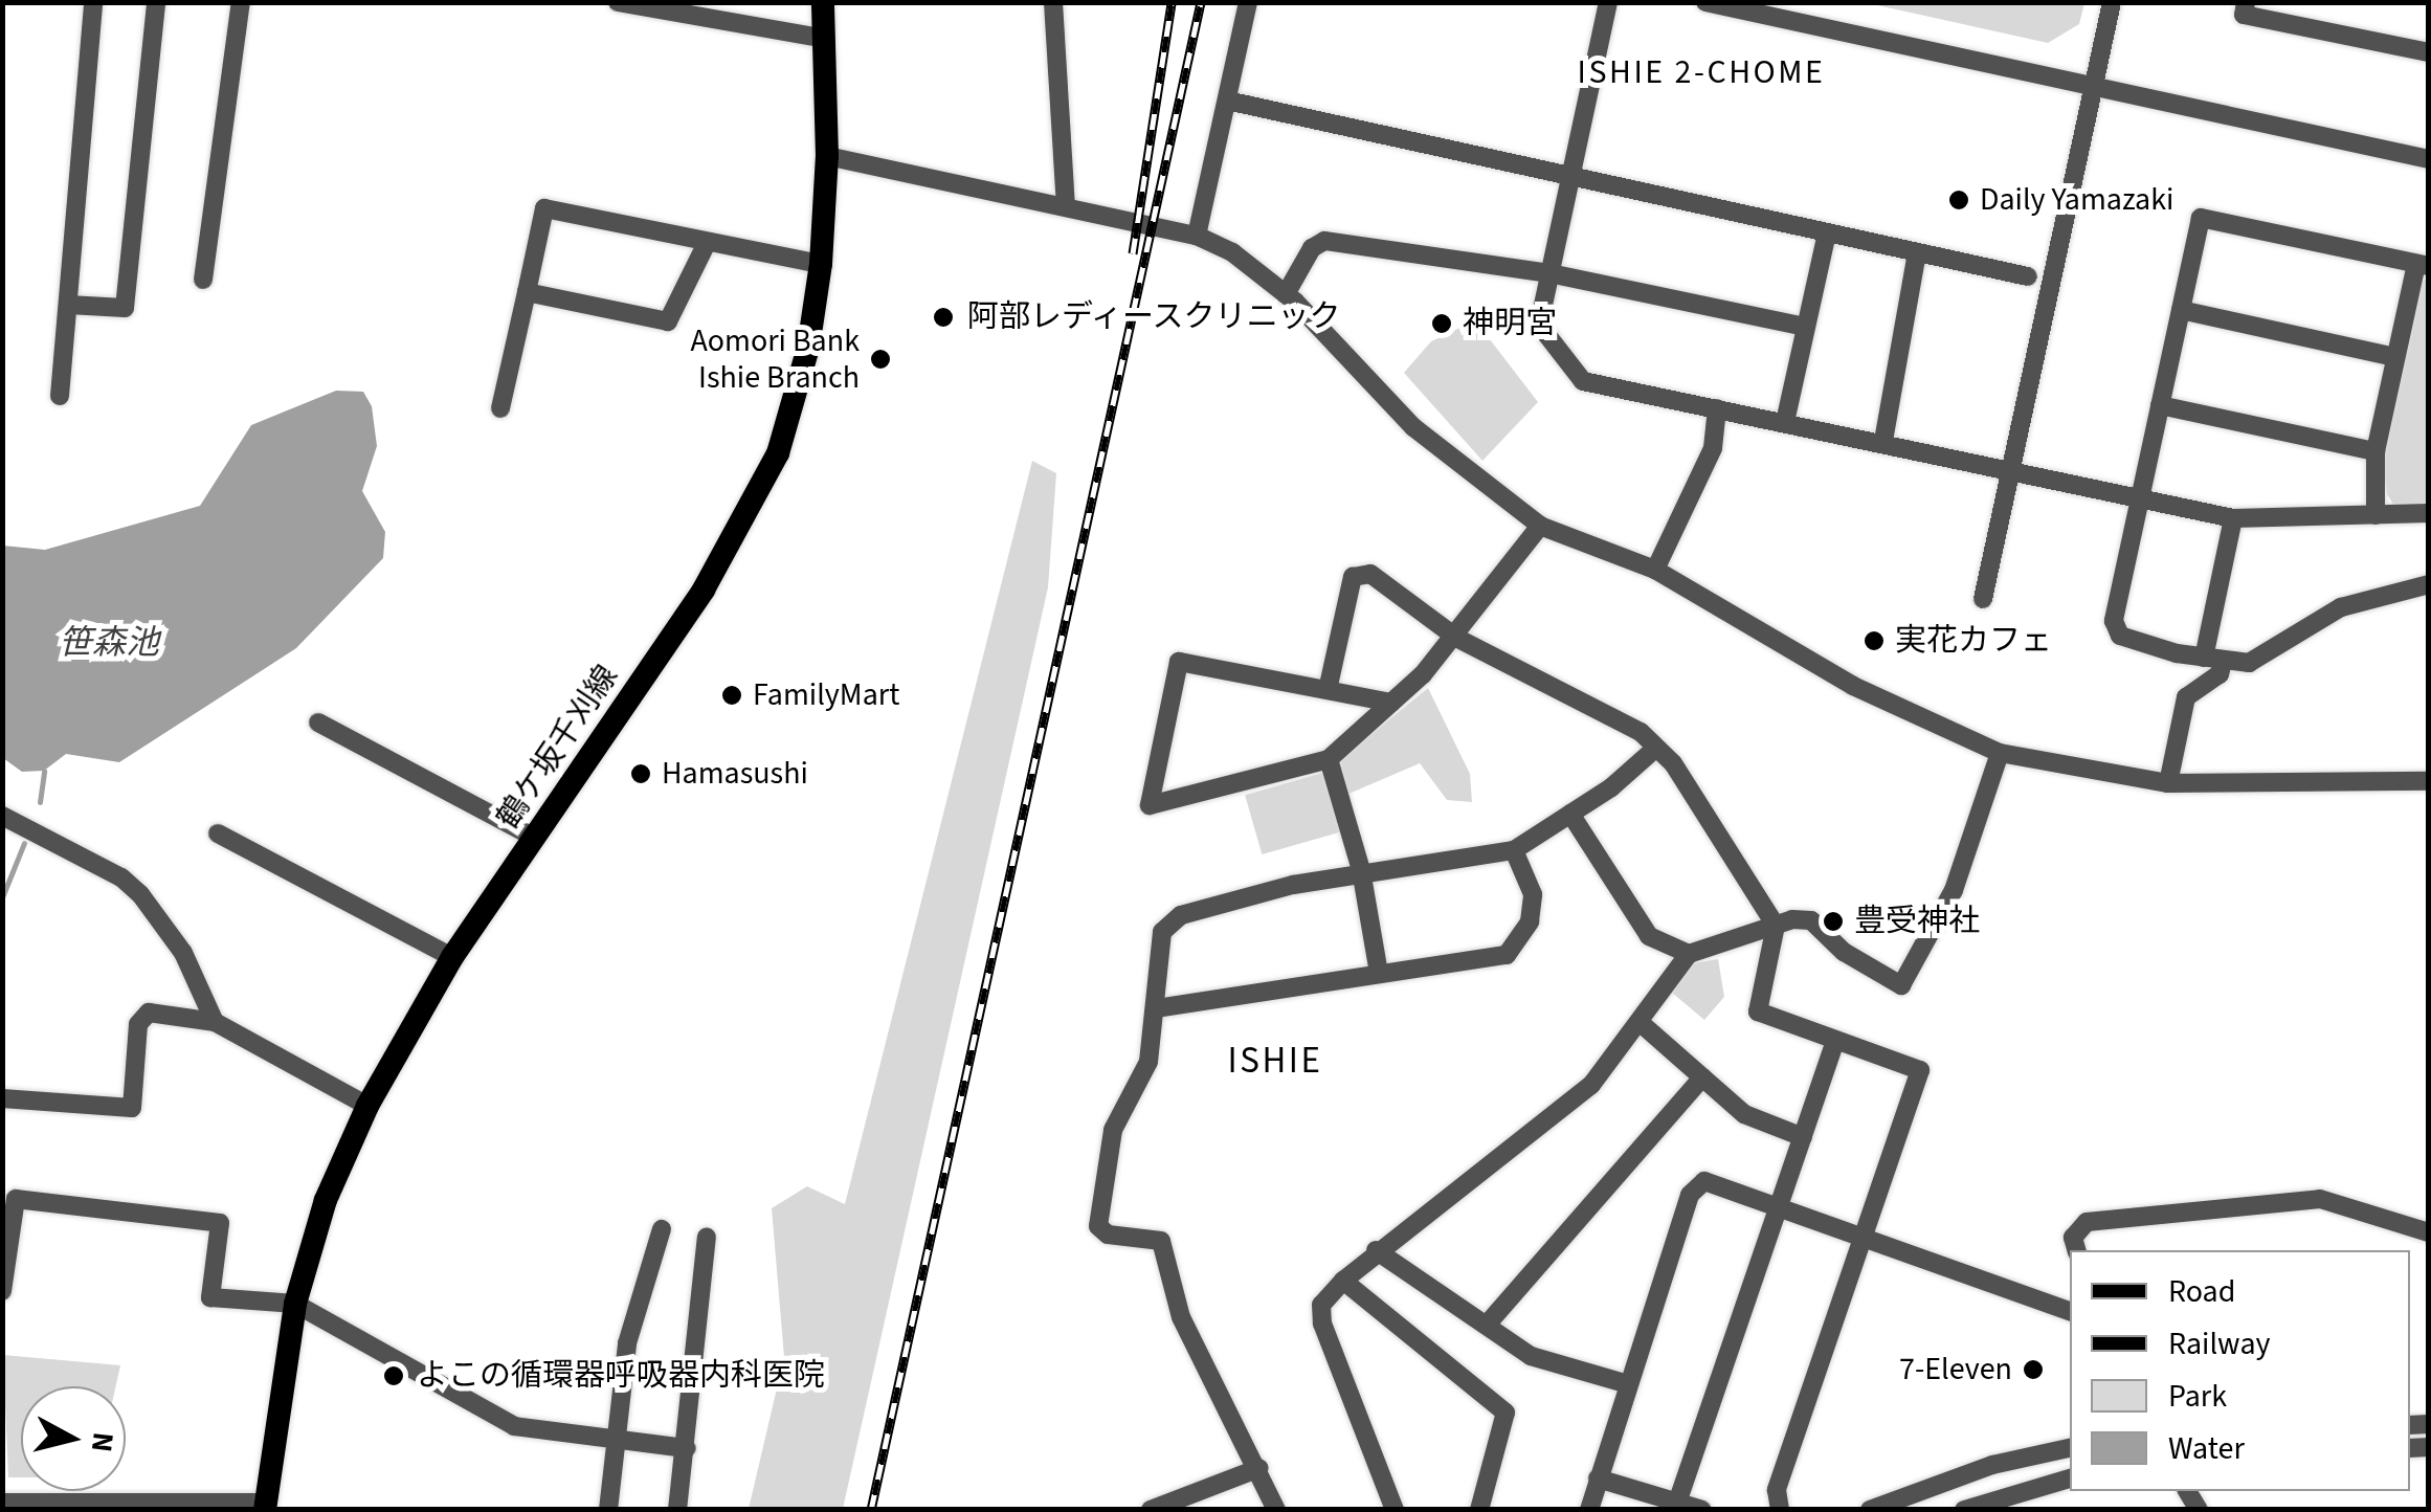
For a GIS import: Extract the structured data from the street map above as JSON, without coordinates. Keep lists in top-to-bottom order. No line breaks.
{"streets":{"main road":["鶴ケ坂千刈線"]},"districts":["ISHIE 2-CHOME","ISHIE"],"water":["笹森池"],"places":["Daily Yamazaki","阿部レディースクリニック","神明宮","Aomori Bank Ishie Branch","実花カフェ","FamilyMart","Hamasushi","豊受神社","7-Eleven","よこの循環器呼吸器内科医院"],"legend":["Road","Railway","Park","Water"],"north":"right"}
